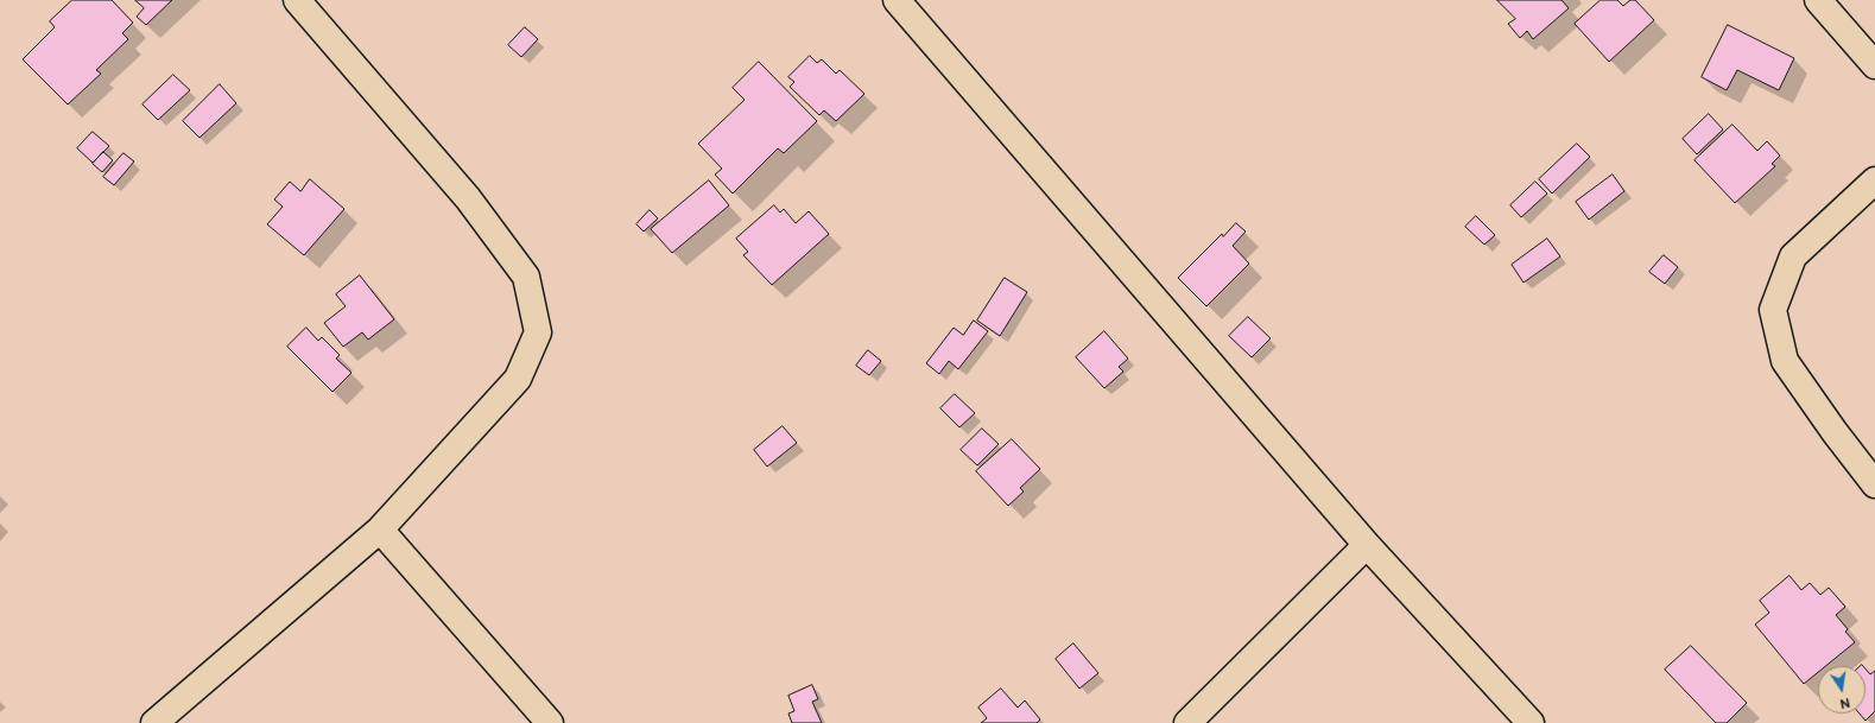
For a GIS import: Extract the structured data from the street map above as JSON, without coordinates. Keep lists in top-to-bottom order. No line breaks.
{"north":"bottom"}
